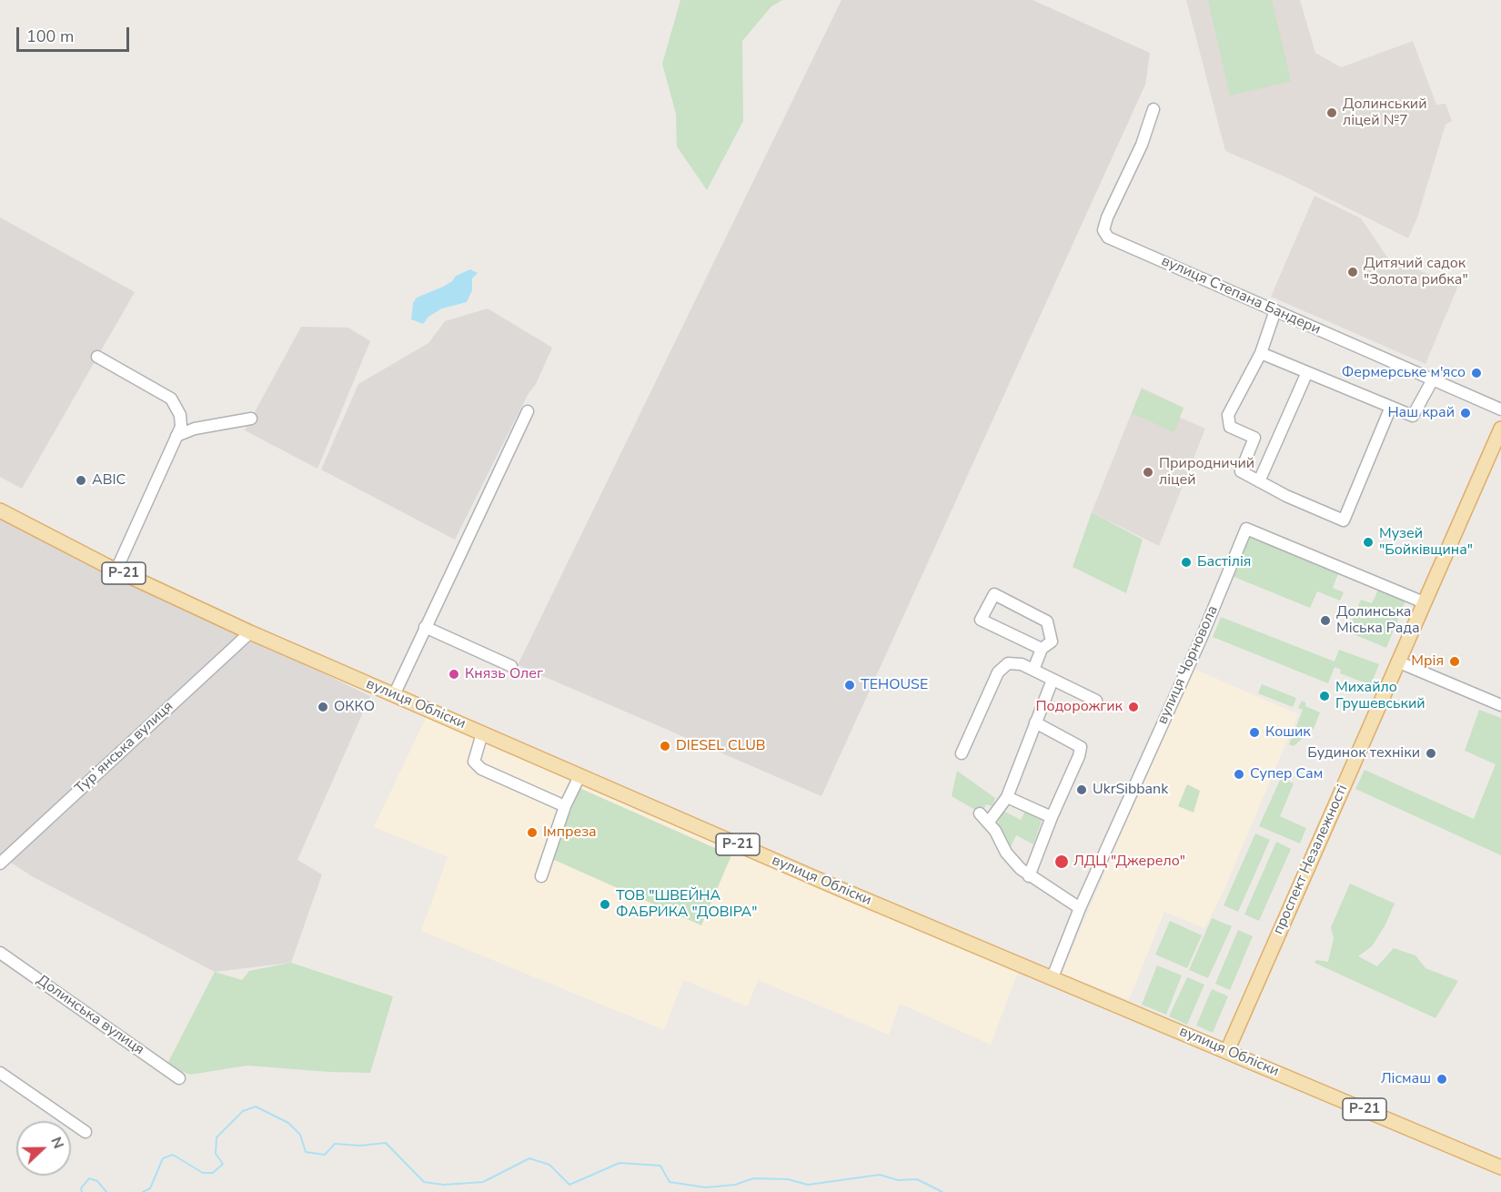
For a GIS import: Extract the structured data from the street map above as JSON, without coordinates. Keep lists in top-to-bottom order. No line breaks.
{"streets":{"main road":["Р-21","вулиця Обліски","проспект Незалежності"],"street":["вулиця Степана Бандери","вулиця Чорновола","Турʼянська вулиця","Долинська вулиця"]},"crossings":[["вулиця Чорновола","вулиця Обліски"],["вулиця Чорновола","проспект Незалежності"],["вулиця Обліски","Турʼянська вулиця"],["вулиця Обліски","проспект Незалежності"]],"places":["Долинський ліцей №7","Дитячий садок \"Золота рибка\"","Фермерське м'ясо","Наш край","Природничий ліцей","АВІС","Музей \"Бойківщина\"","Бастілія","Долинська Міська Рада","Мрія","Князь Олег","TEHOUSE","Михайло Грушевський","ОККО","Подорожгик","Кошик","DIESEL CLUB","Будинок техніки","Супер Сам","UkrSibbank","Імпреза","ЛДЦ \"Джерело\"","ТОВ \"ШВЕЙНА ФАБРИКА \"ДОВІРА\"","Лісмаш"],"scale_bar":"100 m","north":"right"}
